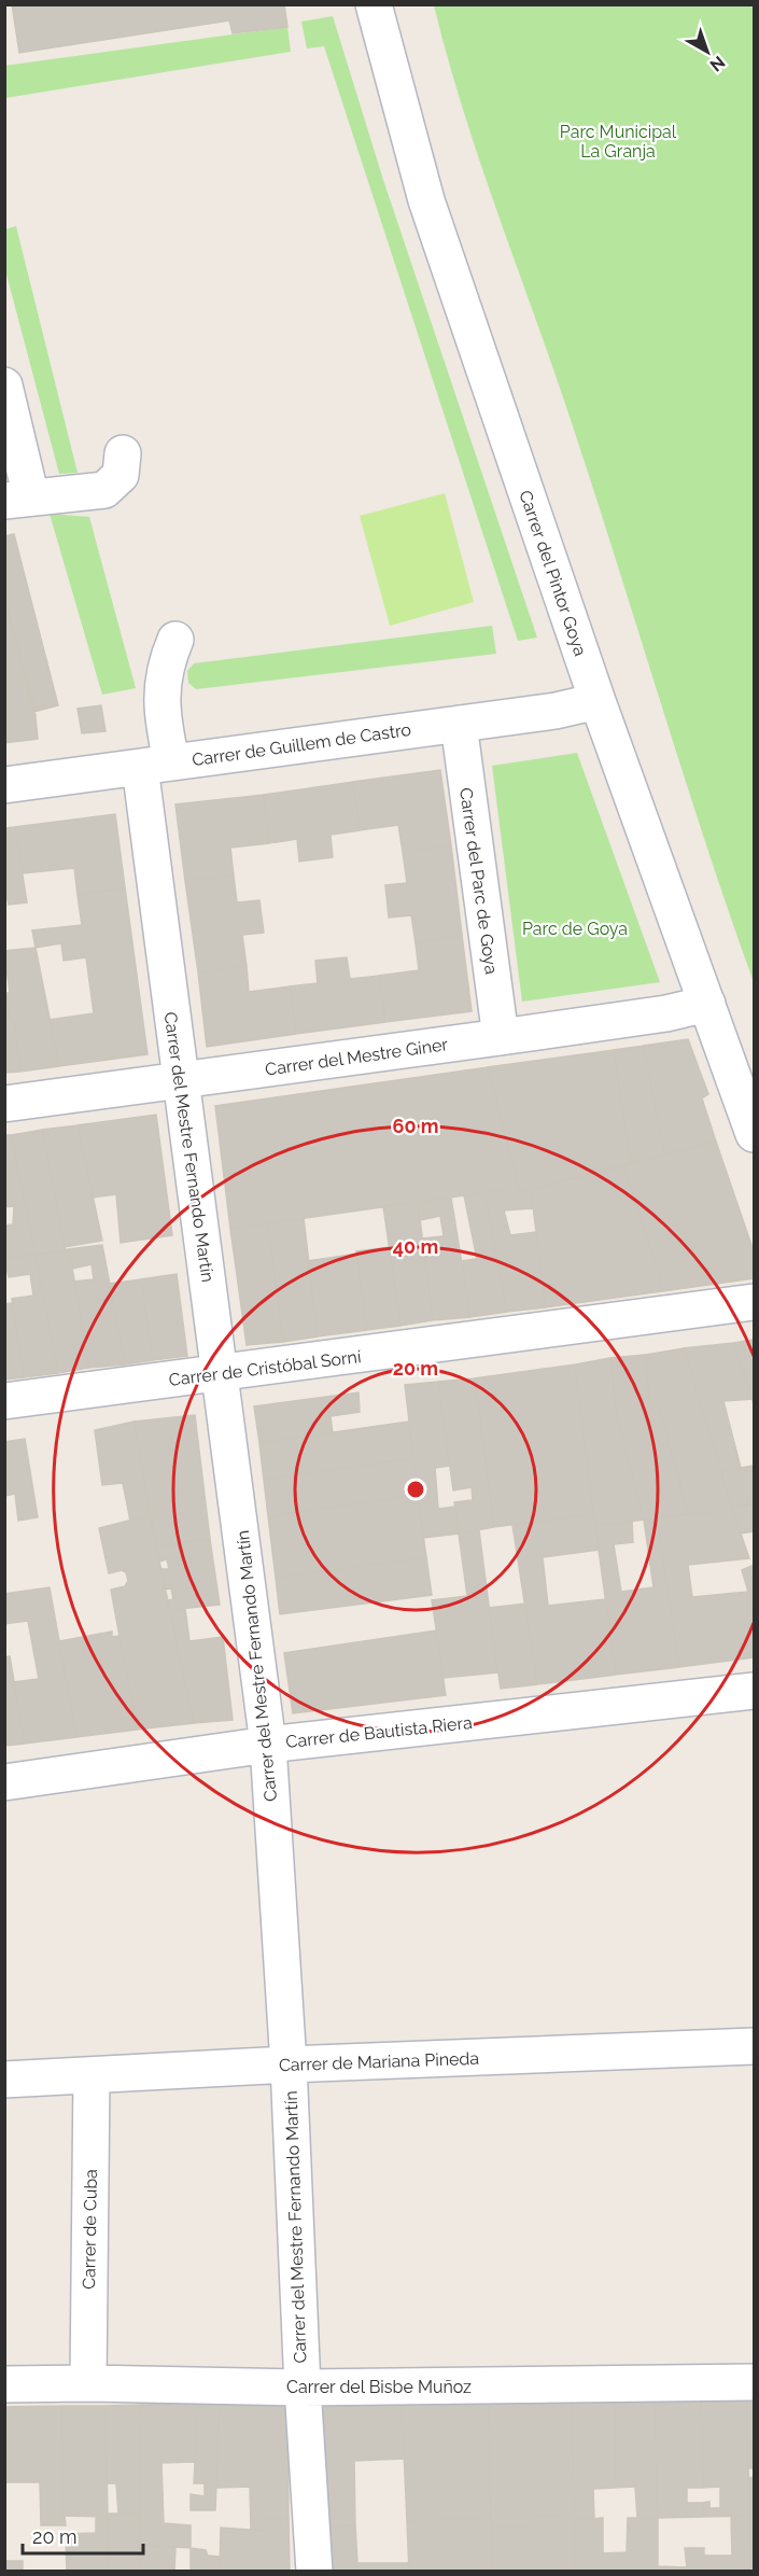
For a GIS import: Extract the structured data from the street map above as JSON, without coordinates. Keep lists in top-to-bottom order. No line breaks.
{"streets":{"street":["Carrer del Pintor Goya","Carrer de Guillem de Castro","Carrer del Parc de Goya","Carrer del Mestre Giner","Carrer del Mestre Fernando Martín","Carrer de Cristóbal Sorní","Carrer de Bautista Riera","Carrer de Mariana Pineda","Carrer de Cuba","Carrer del Bisbe Muñoz"]},"crossings":[["Carrer del Pintor Goya","Carrer de Guillem de Castro"],["Carrer del Pintor Goya","Carrer del Mestre Giner"],["Carrer de Guillem de Castro","Carrer del Parc de Goya"],["Carrer de Guillem de Castro","Carrer del Mestre Fernando Martín"],["Carrer del Parc de Goya","Carrer del Mestre Giner"],["Carrer del Mestre Giner","Carrer del Mestre Fernando Martín"],["Carrer del Mestre Fernando Martín","Carrer de Cristóbal Sorní"],["Carrer del Mestre Fernando Martín","Carrer de Bautista Riera"],["Carrer del Mestre Fernando Martín","Carrer de Mariana Pineda"],["Carrer del Mestre Fernando Martín","Carrer del Bisbe Muñoz"],["Carrer de Mariana Pineda","Carrer de Cuba"],["Carrer de Cuba","Carrer del Bisbe Muñoz"]],"parks":["Parc Municipal La Granja","Parc de Goya"],"scale_bar":"20 m","north":"bottom right","rings":["60 m","40 m","20 m"]}
